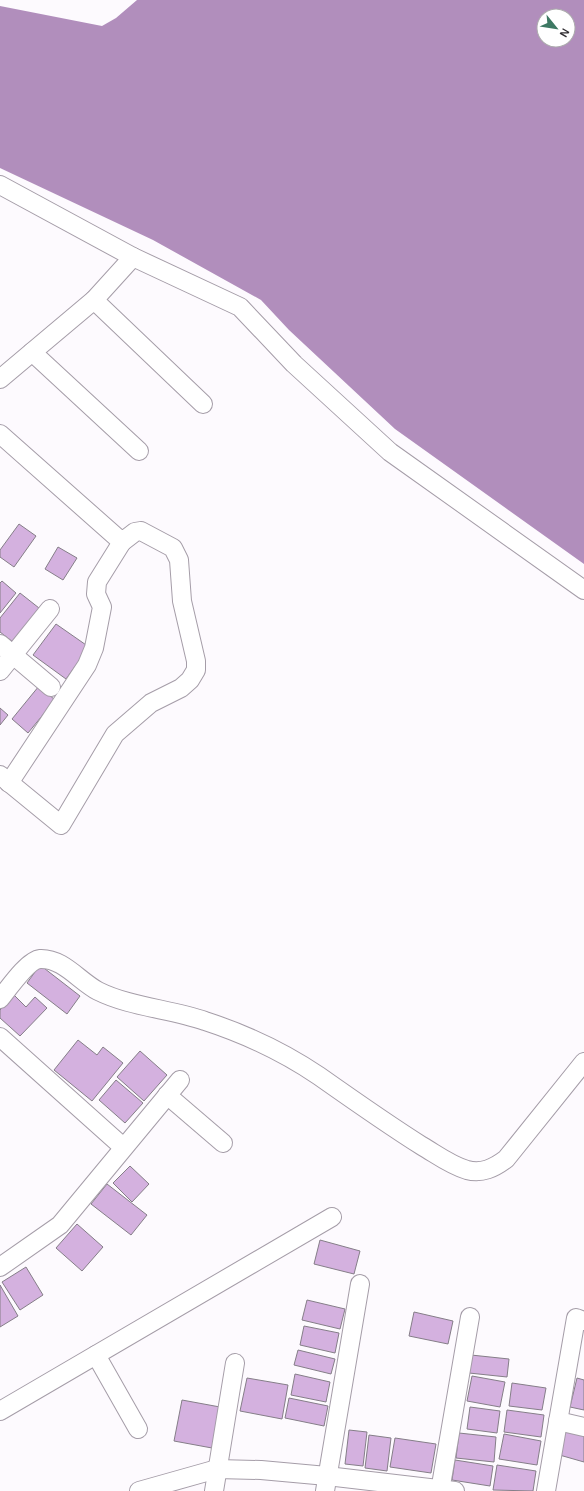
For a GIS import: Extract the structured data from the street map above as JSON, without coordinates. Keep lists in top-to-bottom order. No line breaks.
{"north":"bottom right"}
